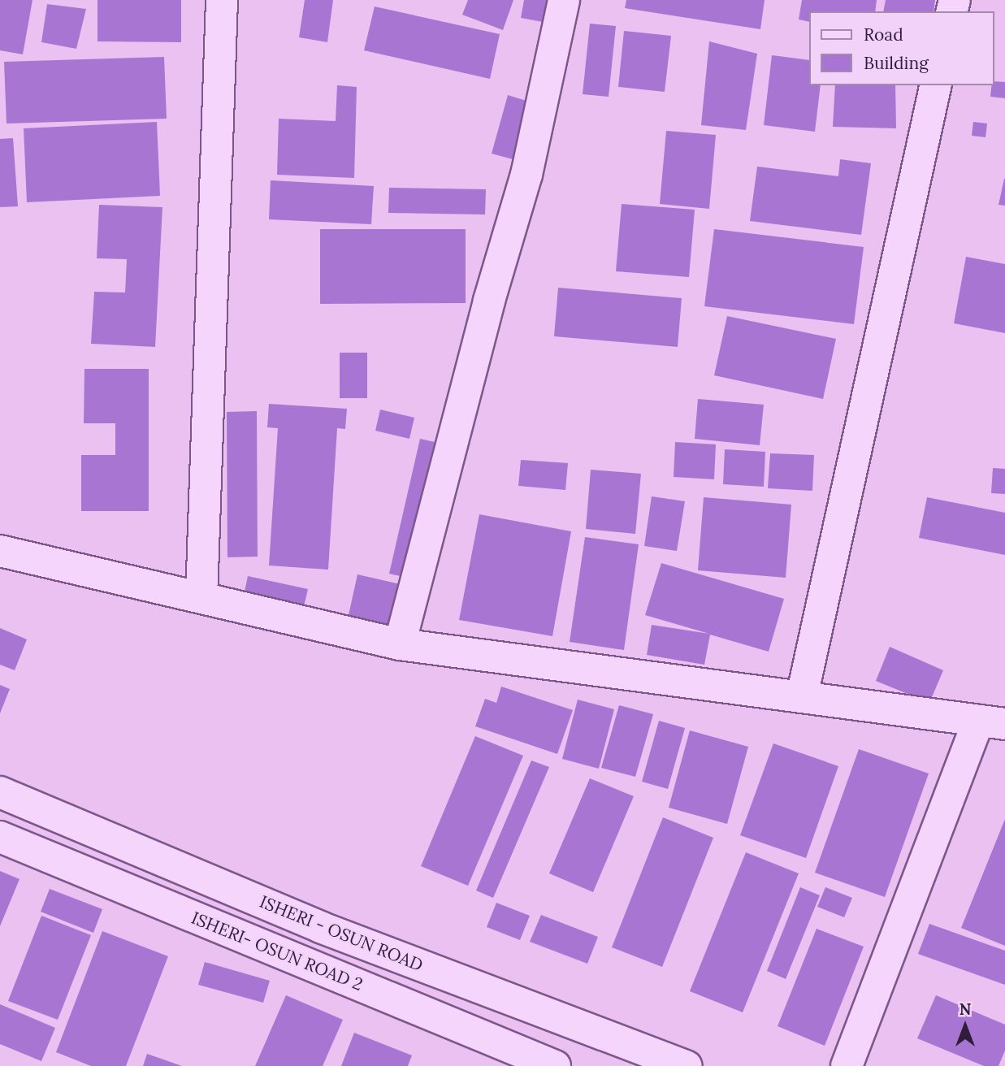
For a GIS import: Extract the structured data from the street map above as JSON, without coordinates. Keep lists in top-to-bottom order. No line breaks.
{"streets":{"street":["ISHERI - OSUN ROAD","ISHERI- OSUN ROAD 2"]},"legend":["Road","Building"],"north":"top"}
